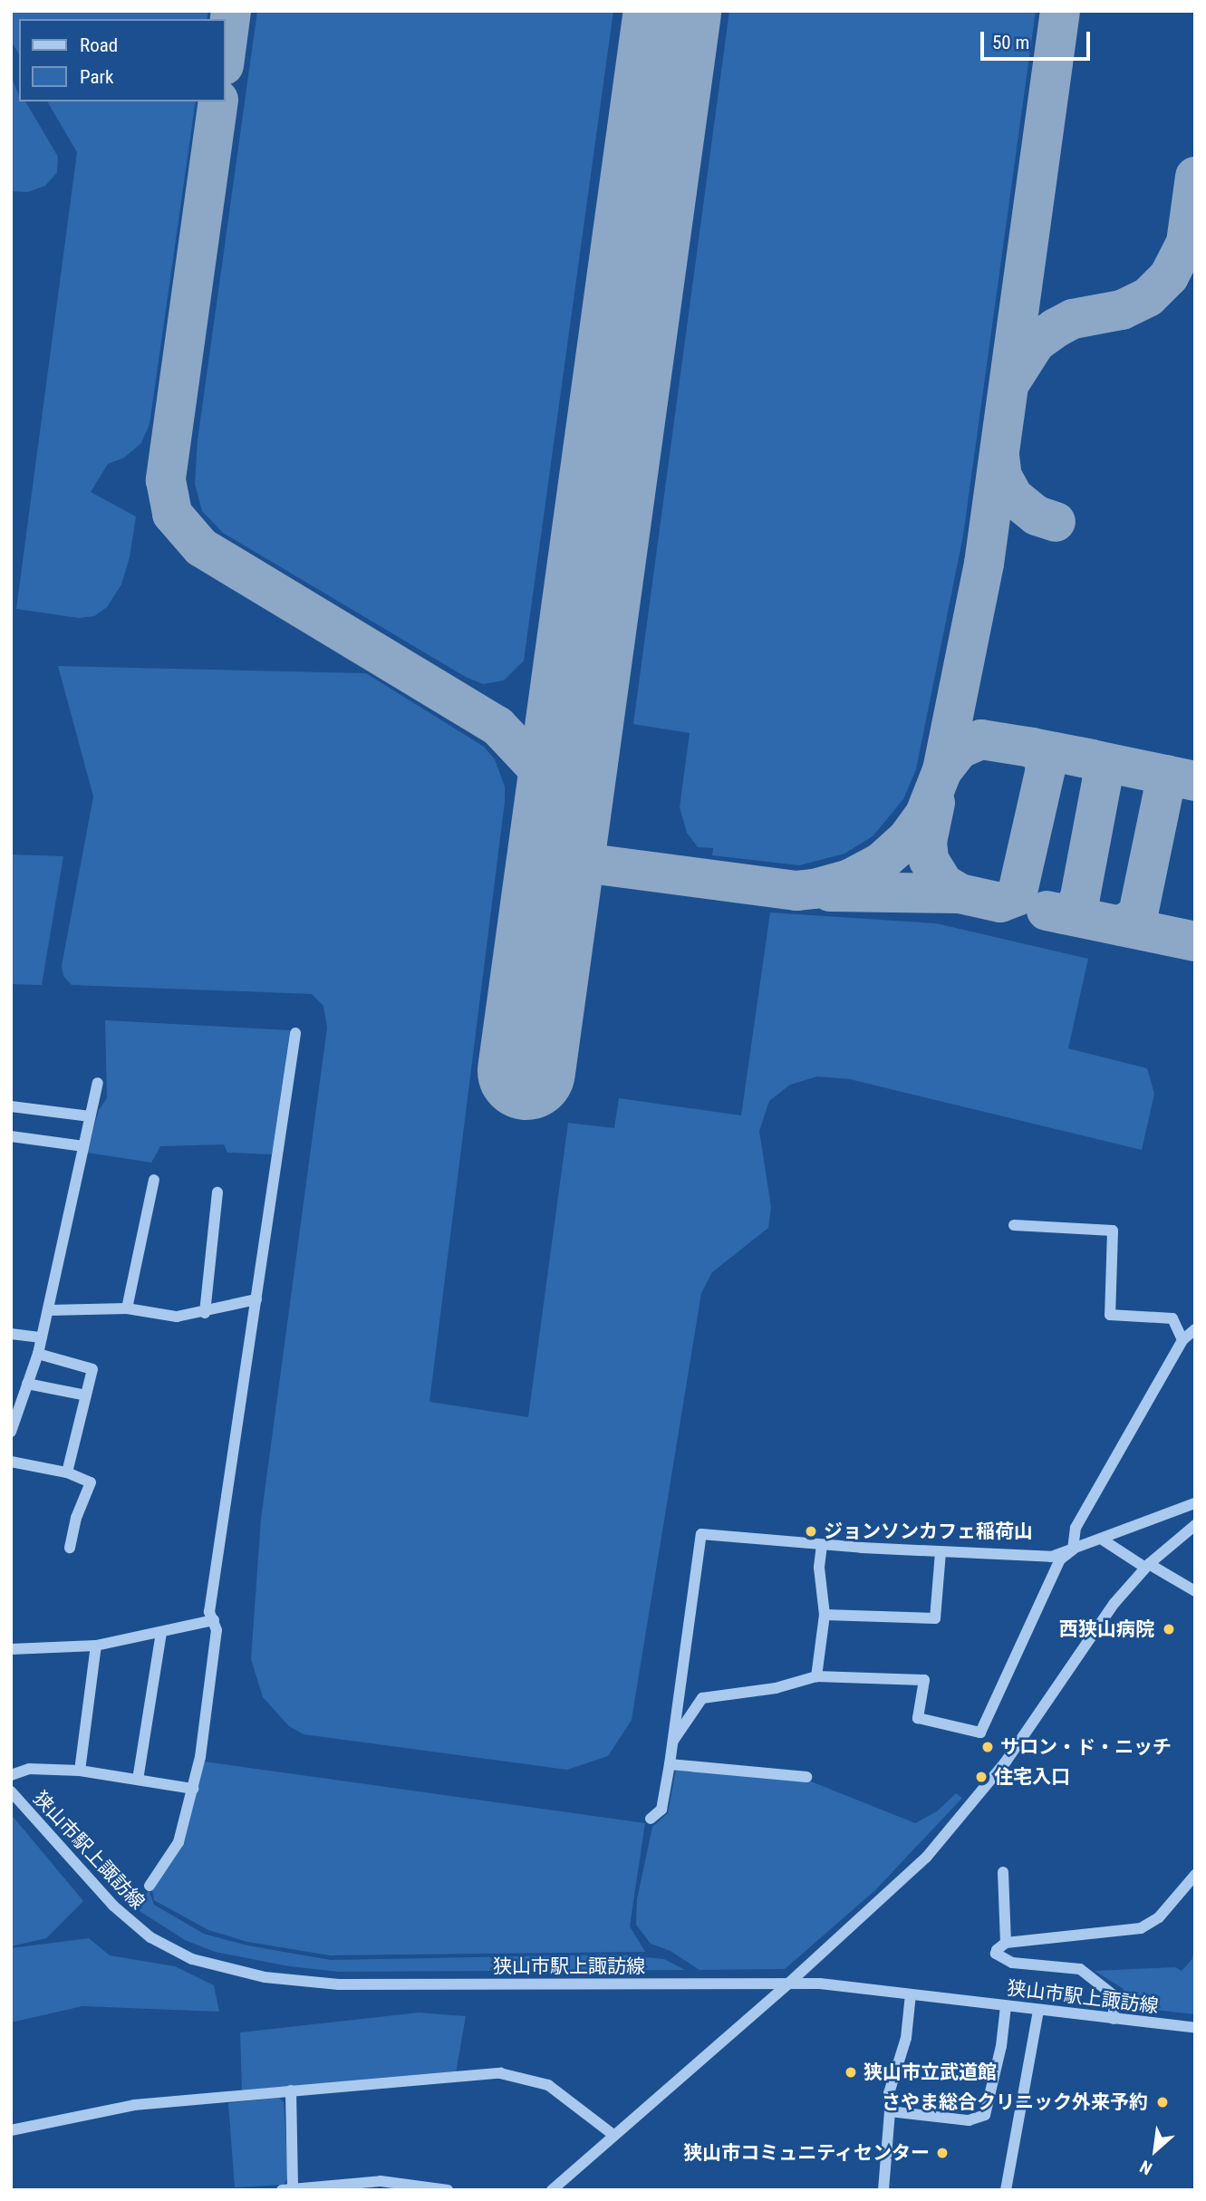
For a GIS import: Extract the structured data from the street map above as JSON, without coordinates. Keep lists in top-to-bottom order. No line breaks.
{"streets":{"street":["狭山市駅上諏訪線"]},"places":["ジョンソンカフェ稲荷山","西狭山病院","サロン・ド・ニッチ","住宅入口","狭山市立武道館","さやま総合クリニック外来予約","狭山市コミュニティセンター"],"legend":["Road","Park"],"scale_bar":"50 m","north":"bottom left"}
